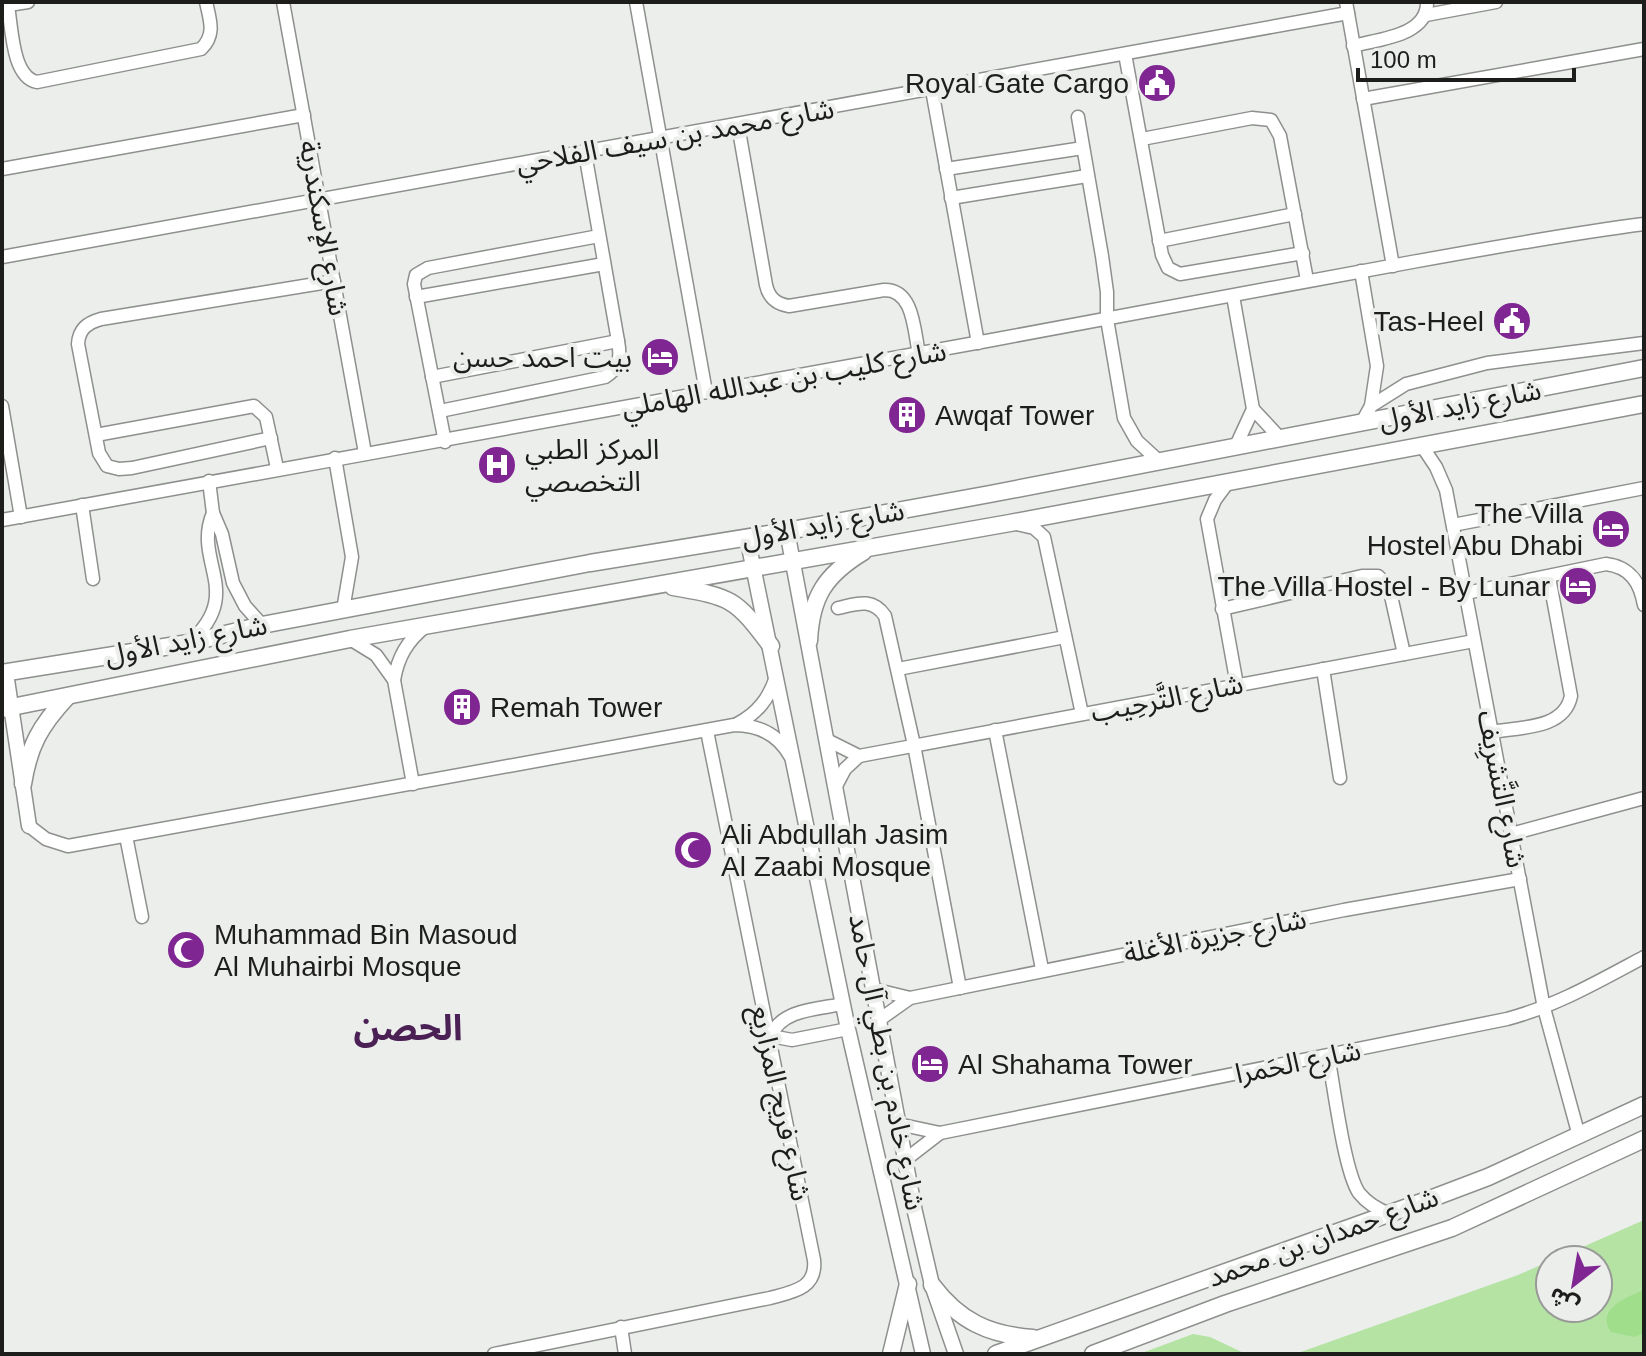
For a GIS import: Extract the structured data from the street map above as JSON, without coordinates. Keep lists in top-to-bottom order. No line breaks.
{"streets":{"main road":["شارع زايد الأول","شارع حمدان بن محمد"],"street":["شارع محمد بن سيف الفلاحي","شارع الإسكندرية","شارع كليب بن عبدالله الهاملي","شارع التَّرحِيب","شارع التَّشرِيف","شارع جزيرة الأغلة","شارع خادم بن بطي آل حامد","شارع الحَمرا","شارع فريج المزاريع"]},"crossings":[["شارع محمد بن سيف الفلاحي","شارع الإسكندرية"],["شارع الإسكندرية","شارع كليب بن عبدالله الهاملي"],["شارع زايد الأول","شارع التَّشرِيف"],["شارع زايد الأول","شارع خادم بن بطي آل حامد"],["شارع التَّرحِيب","شارع التَّشرِيف"],["شارع التَّشرِيف","شارع جزيرة الأغلة"],["شارع التَّشرِيف","شارع الحَمرا"],["شارع التَّشرِيف","شارع حمدان بن محمد"],["شارع جزيرة الأغلة","شارع خادم بن بطي آل حامد"],["شارع خادم بن بطي آل حامد","شارع الحَمرا"]],"districts":["الحصن"],"places":{"public building":["Royal Gate Cargo","Tas-Heel"],"hotel":["بيت احمد حسن","The Villa Hostel Abu Dhabi","The Villa Hostel - By Lunar","Al Shahama Tower"],"building":["Awqaf Tower","Remah Tower"],"hospital":["المركز الطبي التخصصي"],"mosque":["Ali Abdullah Jasim Al Zaabi Mosque","Muhammad Bin Masoud Al Muhairbi Mosque"]},"scale_bar":"100 m","north":"bottom left"}
